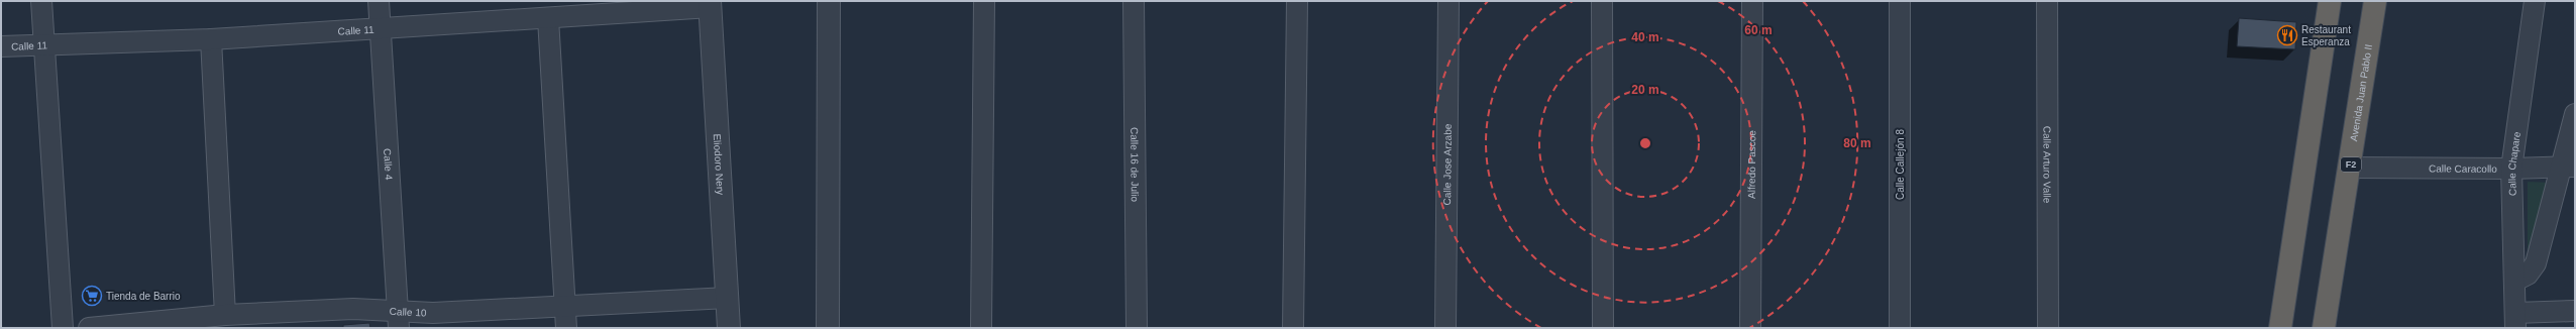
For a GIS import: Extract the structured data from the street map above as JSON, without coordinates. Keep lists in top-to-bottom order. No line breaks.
{"streets":{"highway":["Avenida Juan Pablo II","F2"],"street":["Calle 11","Calle Chapare","Calle 4","Eliodoro Nery","Calle 16 de Julio","Calle Jose Arzabe","Alfredo Pascoe","Calle Callejón 8","Calle Arturo Valle","Calle Caracollo","Calle 10"]},"crossings":[["Calle 11","Calle 4"],["Calle 11","Eliodoro Nery"],["Avenida Juan Pablo II","Calle Caracollo"],["Calle Chapare","Calle Caracollo"],["Calle 4","Calle 10"],["Eliodoro Nery","Calle 10"]],"places":{"restaurant":["Restaurant Esperanza"],"supermarket":["Tienda de Barrio"]},"rings":["60 m","40 m","20 m","80 m"]}
